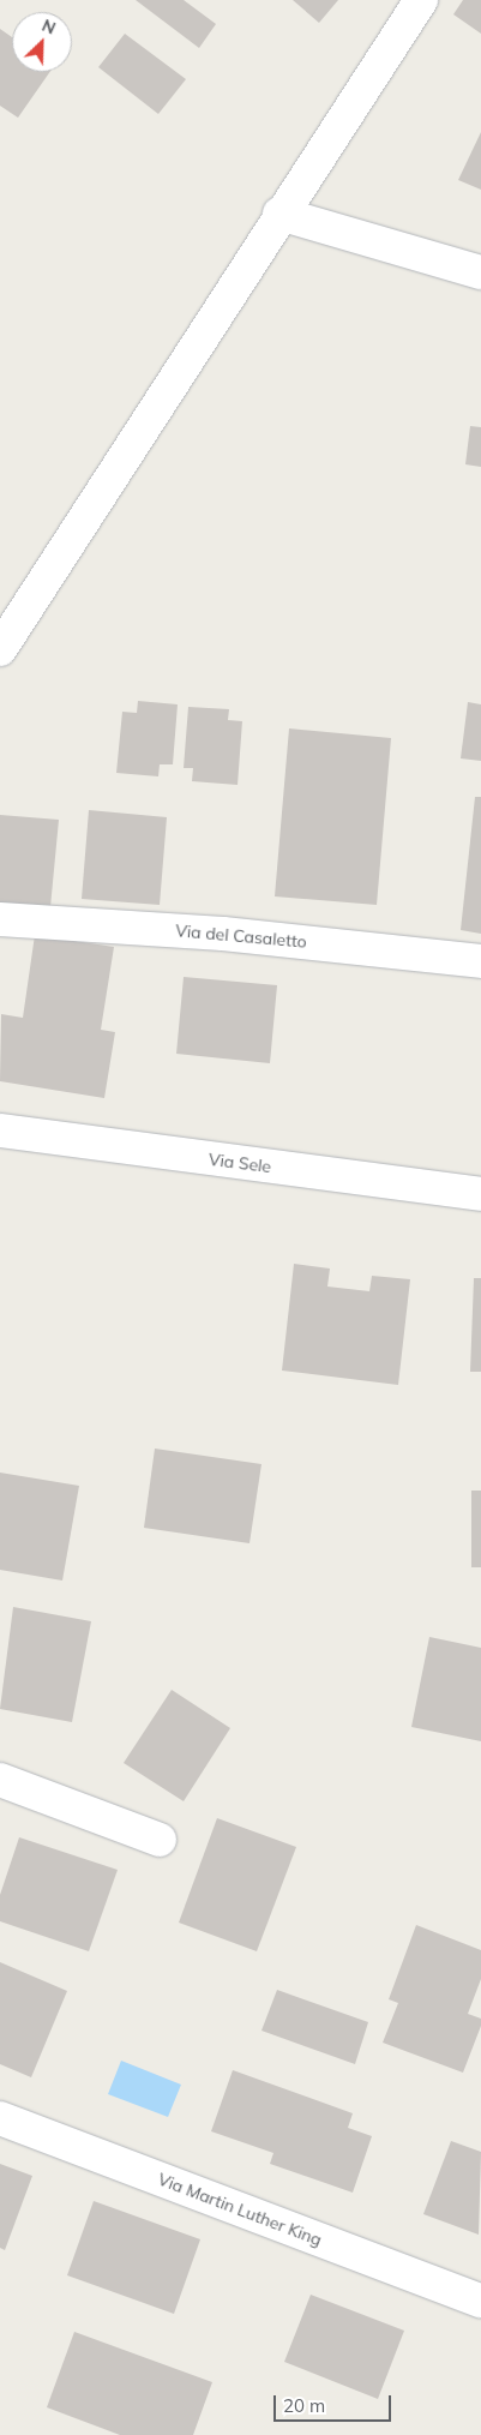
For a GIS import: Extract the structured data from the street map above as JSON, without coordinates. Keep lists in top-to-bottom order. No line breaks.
{"streets":{"street":["Via del Casaletto","Via Sele","Via Martin Luther King"]},"scale_bar":"20 m","north":"top right"}
